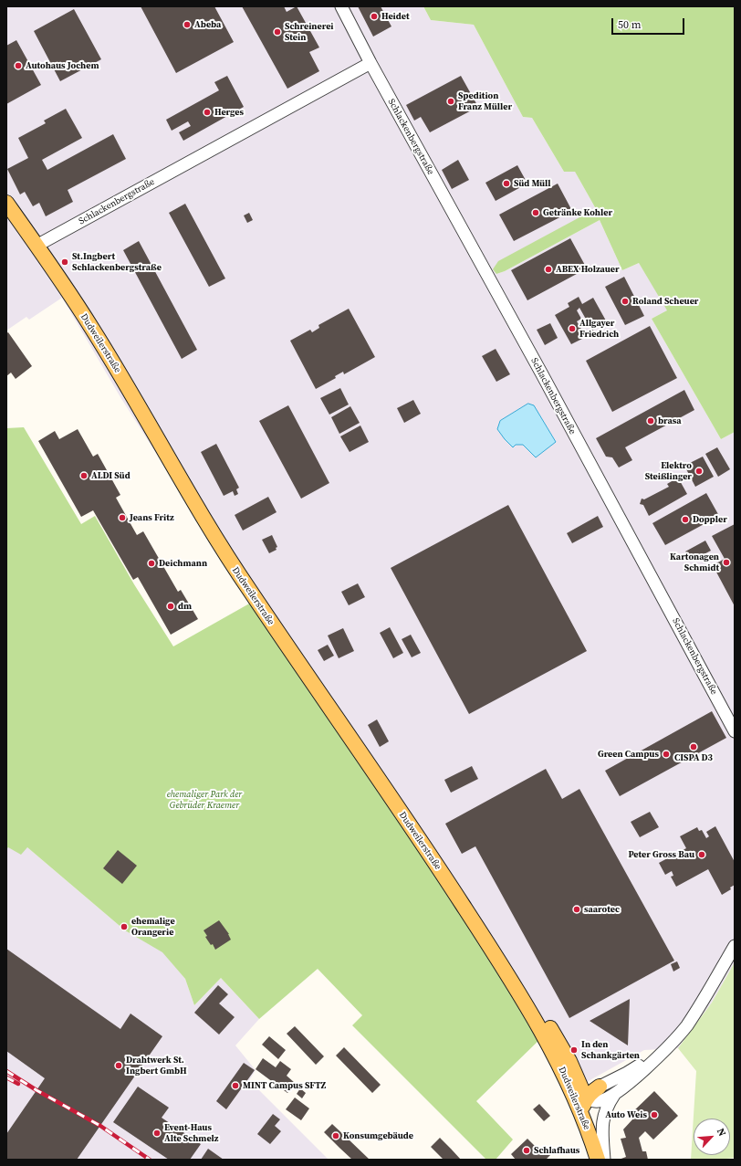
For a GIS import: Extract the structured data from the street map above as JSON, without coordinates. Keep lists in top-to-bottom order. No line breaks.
{"streets":{"main road":["Dudweilerstraße"],"street":["Schlackenbergstraße"]},"crossings":[["Schlackenbergstraße","Dudweilerstraße"]],"parks":["ehemaliger Park der Gebrüder Kraemer"],"places":["Heidet","Abeba","Schreinerei Stein","Autohaus Jochem","Spedition Franz Müller","Herges","Süd Müll","Getränke Kohler","St.Ingbert Schlackenbergstraße","ABEX Holzauer","Roland Scheuer","Allgayer Friedrich","brasa","Elektro Steißlinger","ALDI Süd","Jeans Fritz","Doppler","Kartonagen Schmidt","Deichmann","dm","CISPA D3","Green Campus","Peter Gross Bau","saarotec","ehemalige Orangerie","In den Schankgärten","Drahtwerk St. Ingbert GmbH","MINT Campus SFTZ","Auto Weis","Event-Haus Alte Schmelz","Konsumgebäude","Schlafhaus"],"scale_bar":"50 m","north":"top right"}
